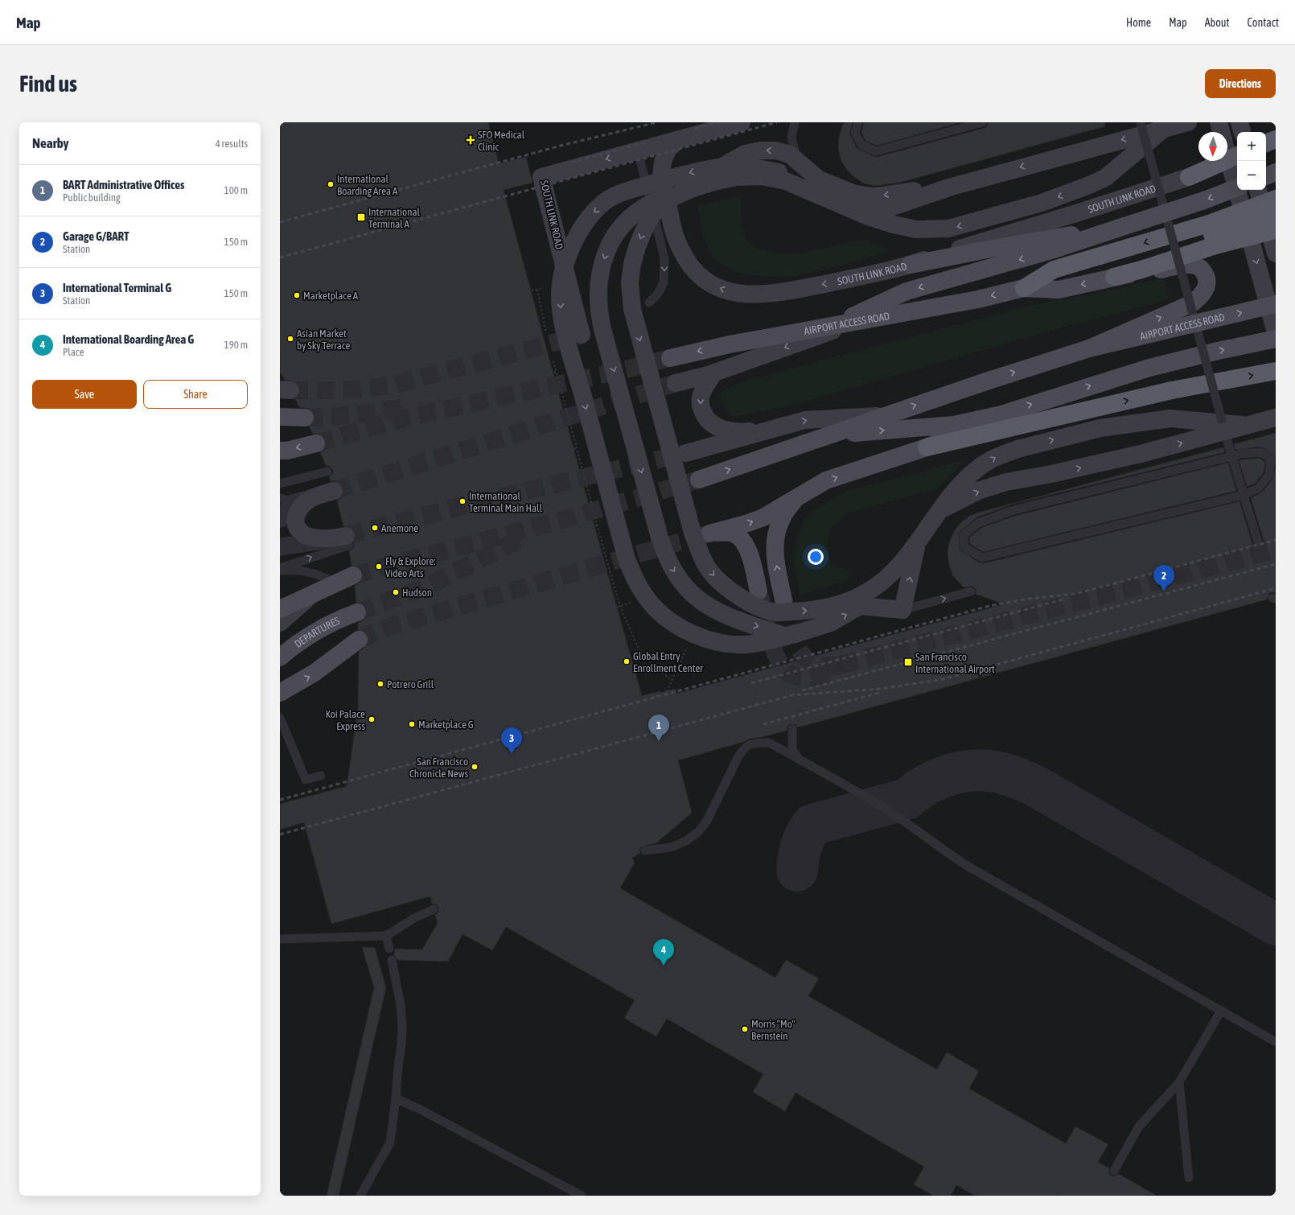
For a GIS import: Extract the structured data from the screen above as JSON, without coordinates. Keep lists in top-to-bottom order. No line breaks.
{"streets":{"main road":["AIRPORT ACCESS ROAD","DEPARTURES"],"street":["SOUTH LINK ROAD"]},"places":{"health":["SFO Medical Clinic"],"other":["International Boarding Area A","Marketplace A","Asian Market by Sky Terrace","International Terminal Main Hall","Anemone","Fly & Explore: Video Arts","Hudson","Global Entry Enrollment Center","Potrero Grill","Koi Palace Express","Marketplace G","San Francisco Chronicle News","Morris \"Mo\" Bernstein"],"transit":["International Terminal A","San Francisco International Airport"]},"north":"bottom","page":{"header":"Map","nav":["Home","Map","About","Contact"],"buttons":["Directions",["Save","Share"]],"title":"Find us","heading":["Nearby","4 results"],"map_buttons":["+","−"],"list":[{"mark":"1","name":"BART Administrative Offices","note":"Public building","value":"100 m"},{"mark":"2","name":"Garage G/BART","note":"Station","value":"150 m"},{"mark":"3","name":"International Terminal G","note":"Station","value":"150 m"},{"mark":"4","name":"International Boarding Area G","note":"Place","value":"190 m"}],"pins":["2","1","3","4"]}}
